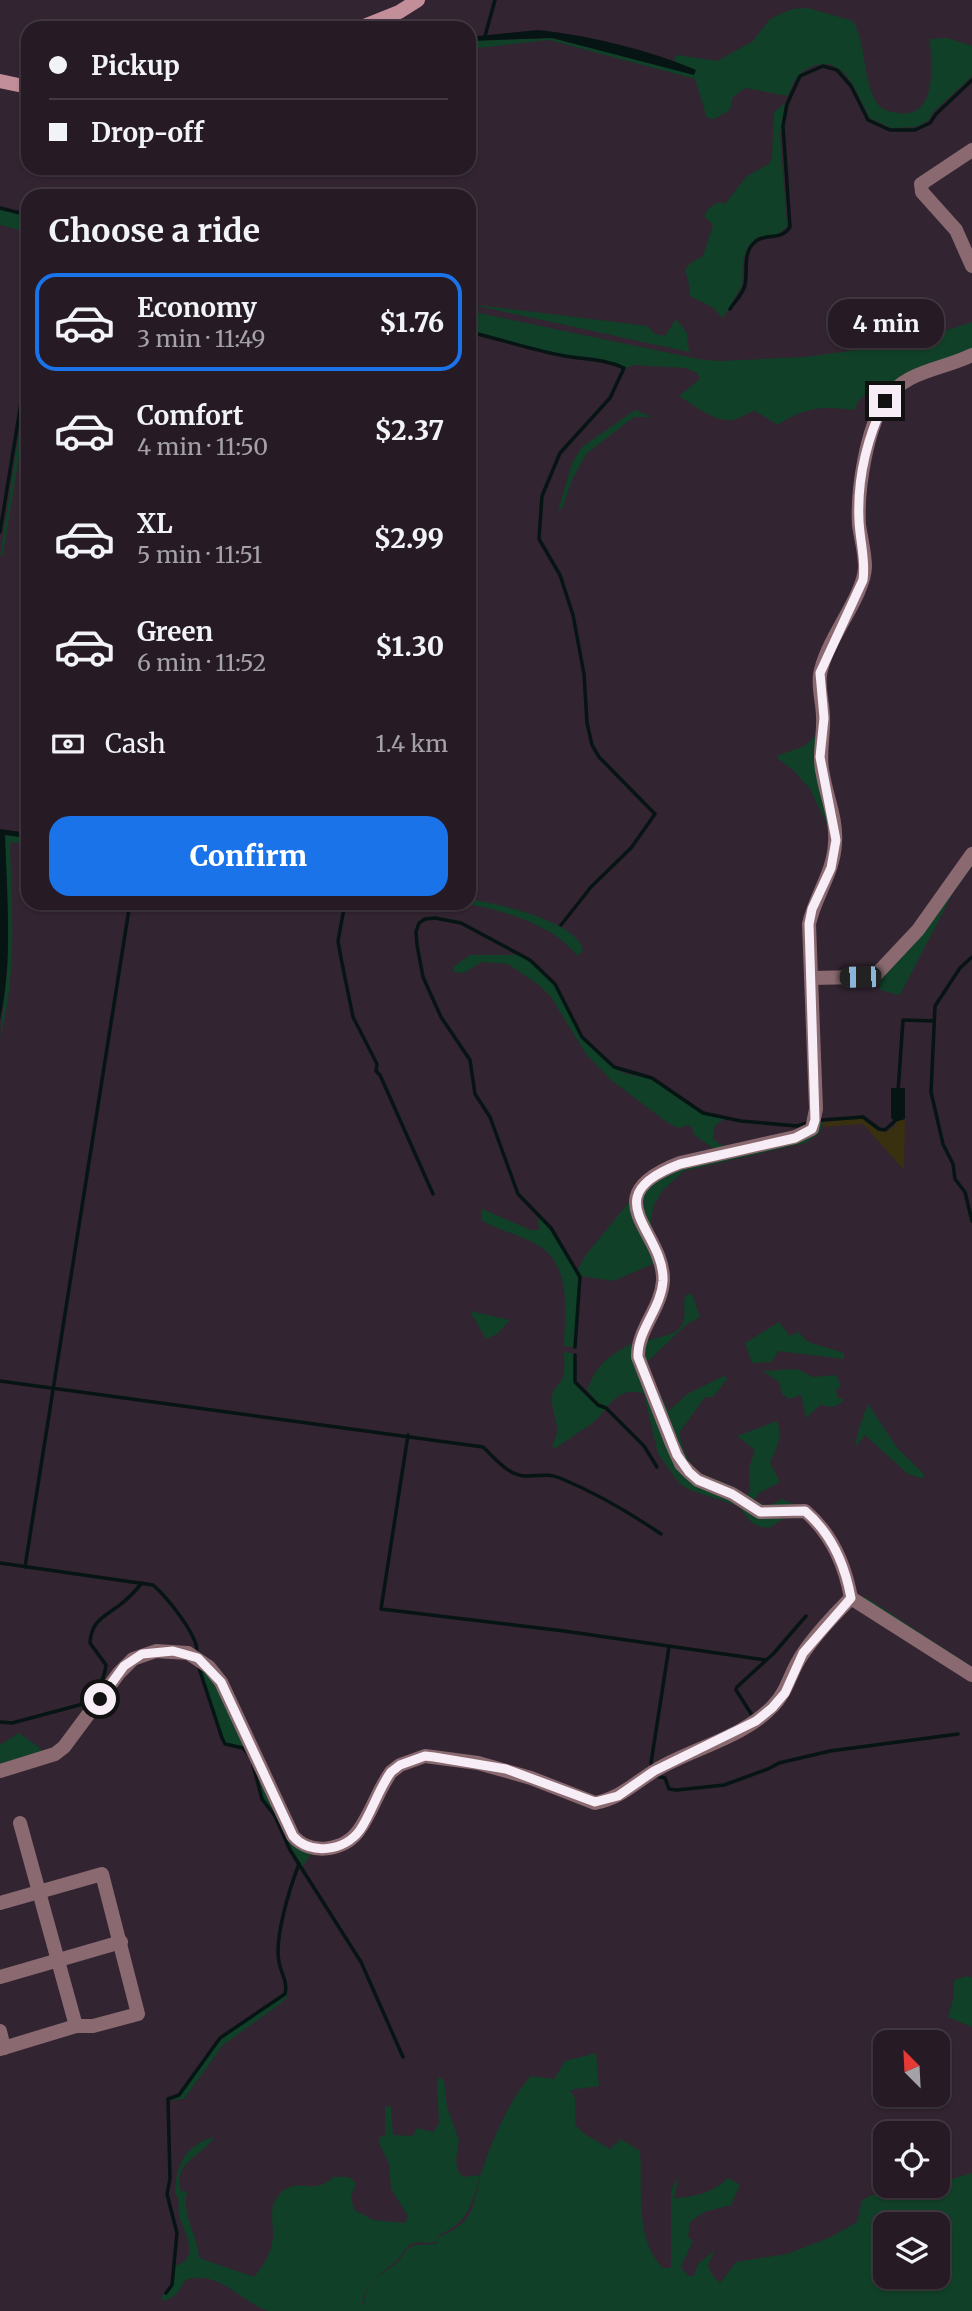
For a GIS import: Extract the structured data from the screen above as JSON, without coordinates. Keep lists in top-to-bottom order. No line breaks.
{"north":"top left","page":{"banner":["Pickup","Drop-off"],"heading":"Choose a ride","list":[{"name":"Economy","note":"3 min · 11:49","value":"$1.76"},{"name":"Comfort","note":"4 min · 11:50","value":"$2.37"},{"name":"XL","note":"5 min · 11:51","value":"$2.99"},{"name":"Green","note":"6 min · 11:52","value":"$1.30"}],"bubble":"4 min","pay":["Cash","1.4 km"],"buttons":"Confirm"}}
